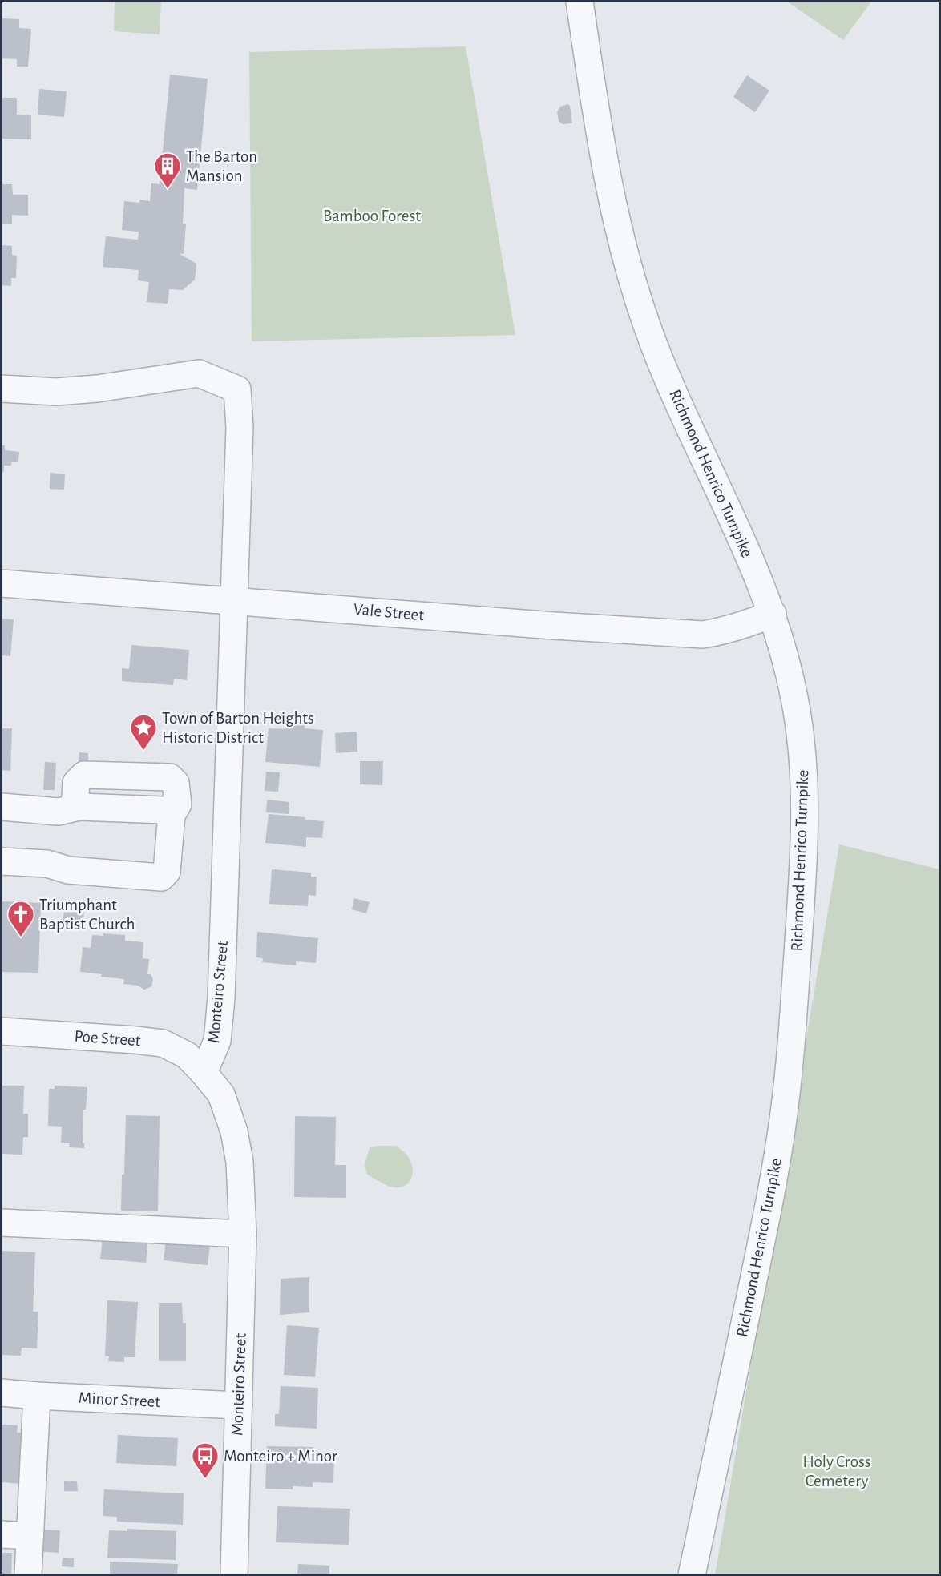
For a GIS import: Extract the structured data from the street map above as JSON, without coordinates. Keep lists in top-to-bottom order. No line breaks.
{"streets":{"street":["Richmond Henrico Turnpike","Vale Street","Monteiro Street","Poe Street","Minor Street"]},"crossings":[["Richmond Henrico Turnpike","Vale Street"],["Vale Street","Monteiro Street"],["Monteiro Street","Poe Street"],["Monteiro Street","Minor Street"]],"parks":["Bamboo Forest","Holy Cross Cemetery"],"places":{"building":["The Barton Mansion"],"place":["Town of Barton Heights Historic District"],"church":["Triumphant Baptist Church"],"bus stop":["Monteiro + Minor"]}}
